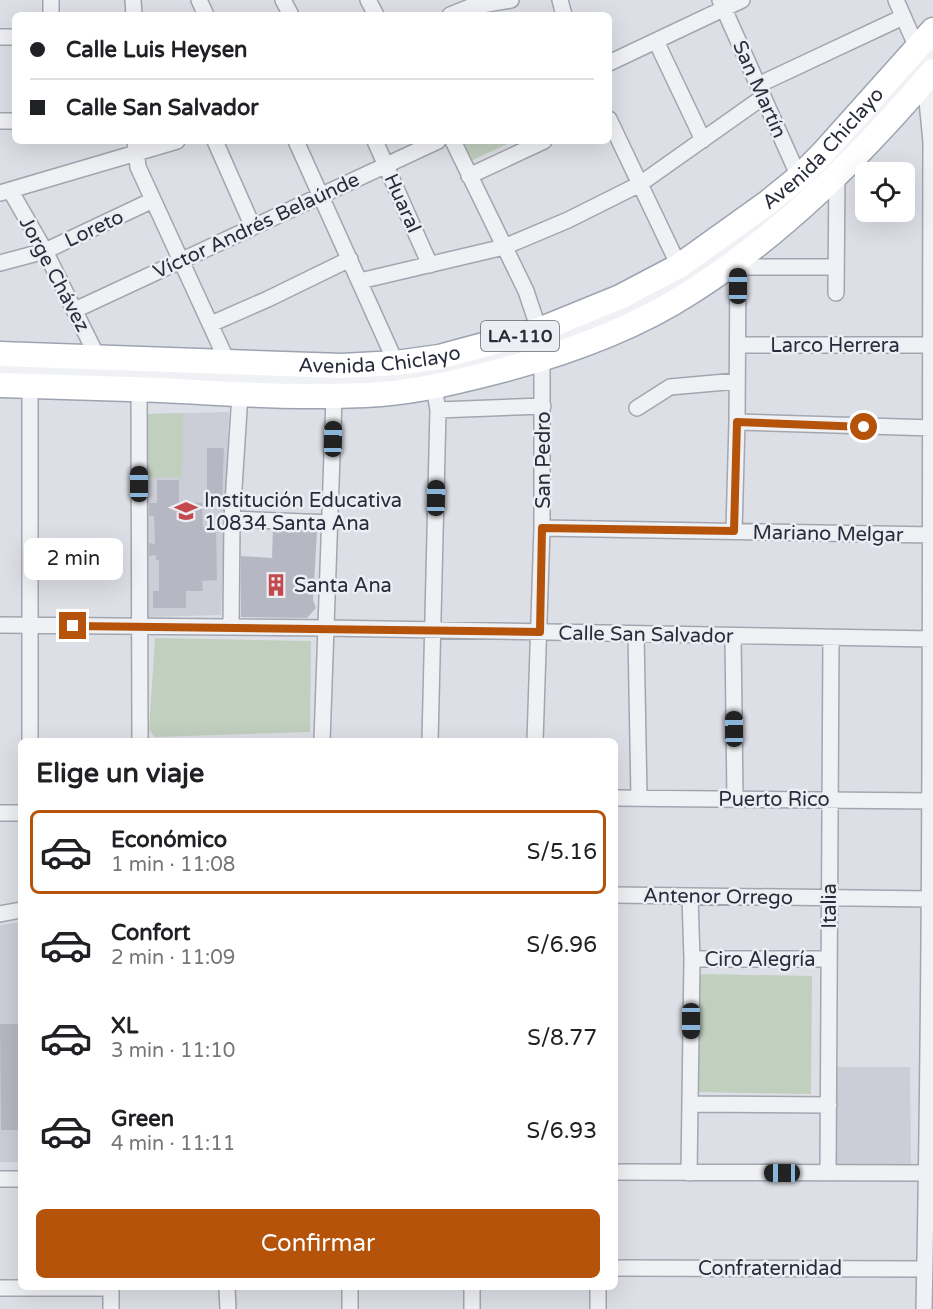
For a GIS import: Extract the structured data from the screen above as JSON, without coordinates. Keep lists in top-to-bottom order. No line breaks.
{"streets":{"main road":["Avenida Chiclayo","LA-110"],"street":["San Martín","Huaral","Víctor Andrés Belaúnde","Loreto","Jorge Chávez","Larco Herrera","San Pedro","Mariano Melgar","Calle San Salvador","Puerto Rico","Antenor Orrego","Italia","Ciro Alegría","Confraternidad"]},"crossings":[["San Martín","Avenida Chiclayo"],["Avenida Chiclayo","Jorge Chávez"],["Avenida Chiclayo","San Pedro"],["Huaral","Víctor Andrés Belaúnde"],["Víctor Andrés Belaúnde","Jorge Chávez"],["Loreto","Jorge Chávez"],["San Pedro","Mariano Melgar"],["San Pedro","Calle San Salvador"],["Calle San Salvador","Italia"],["Puerto Rico","Italia"],["Antenor Orrego","Italia"],["Italia","Ciro Alegría"]],"places":{"school or university":["Institución Educativa 10834 Santa Ana"],"building":["Santa Ana"]},"page":{"banner":["Calle Luis Heysen","Calle San Salvador"],"bubble":"2 min","heading":"Elige un viaje","list":[{"name":"Económico","note":"1 min · 11:08","value":"S/5.16"},{"name":"Confort","note":"2 min · 11:09","value":"S/6.96"},{"name":"XL","note":"3 min · 11:10","value":"S/8.77"},{"name":"Green","note":"4 min · 11:11","value":"S/6.93"}],"buttons":"Confirmar"}}
